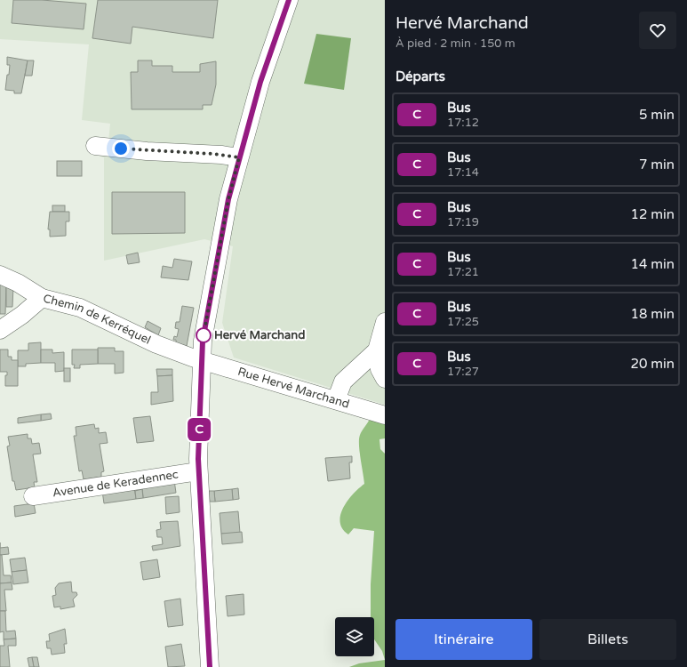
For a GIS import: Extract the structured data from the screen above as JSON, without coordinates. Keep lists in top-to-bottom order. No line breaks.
{"streets":{"street":["Chemin de Kerréquel","Rue Hervé Marchand","Avenue de Keradennec"]},"crossings":[["Chemin de Kerréquel","Rue Hervé Marchand"]],"places":["Hervé Marchand"],"lines":["bus line C"],"page":{"on_map":"C","heading":[["Hervé Marchand","À pied · 2 min · 150 m"],"Départs"],"list":[{"mark":"C","name":"Bus","note":"17:12","value":"5 min"},{"mark":"C","name":"Bus","note":"17:14","value":"7 min"},{"mark":"C","name":"Bus","note":"17:19","value":"12 min"},{"mark":"C","name":"Bus","note":"17:21","value":"14 min"},{"mark":"C","name":"Bus","note":"17:25","value":"18 min"},{"mark":"C","name":"Bus","note":"17:27","value":"20 min"}],"buttons":["Itinéraire","Billets"]}}
